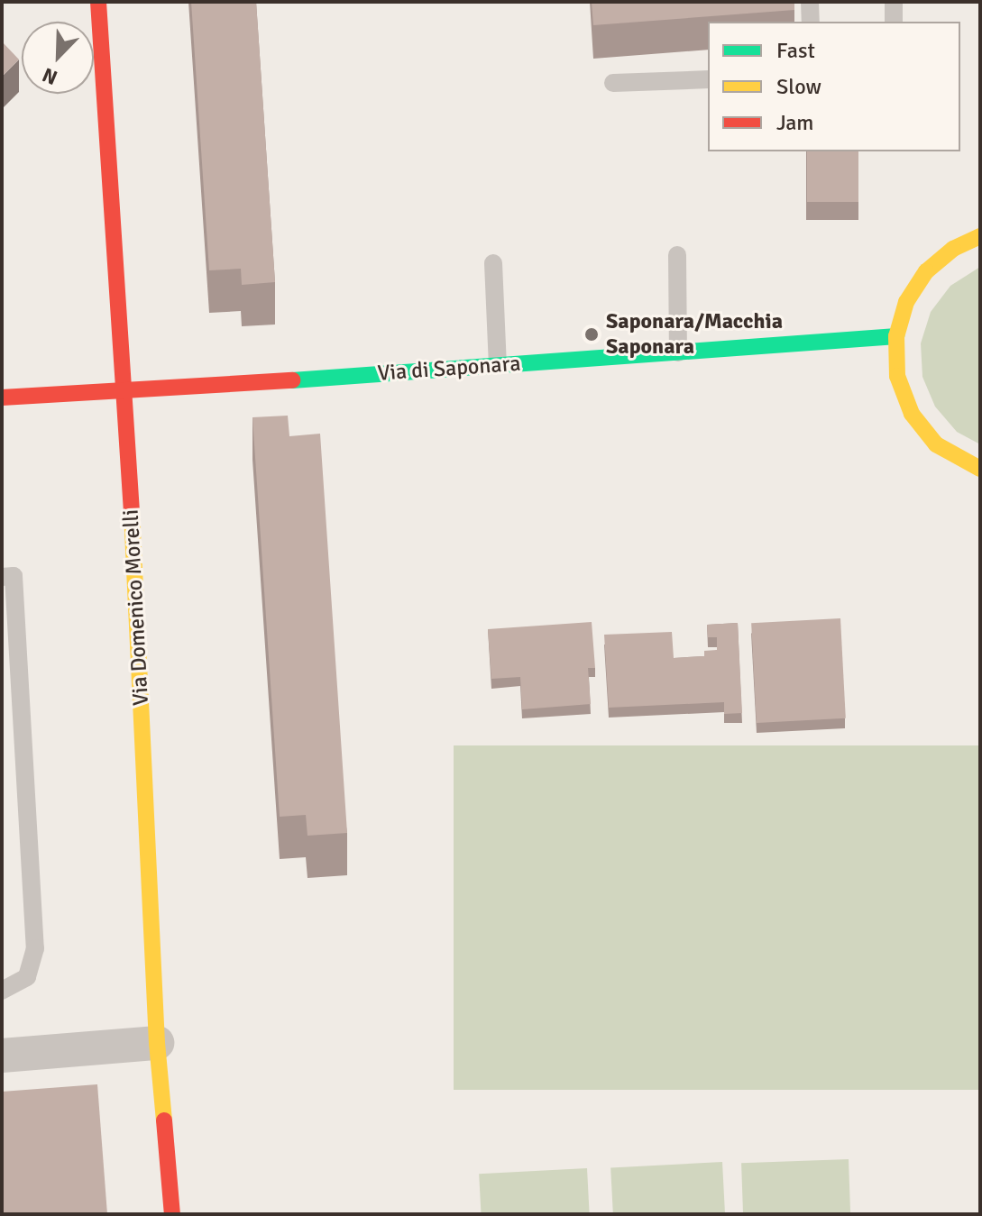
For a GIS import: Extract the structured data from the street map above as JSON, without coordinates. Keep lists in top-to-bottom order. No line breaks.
{"streets":{"street":["Via di Saponara","Via Domenico Morelli"]},"crossings":[["Via di Saponara","Via Domenico Morelli"]],"places":["Saponara/Macchia Saponara"],"legend":["Fast","Slow","Jam"],"north":"bottom left"}
